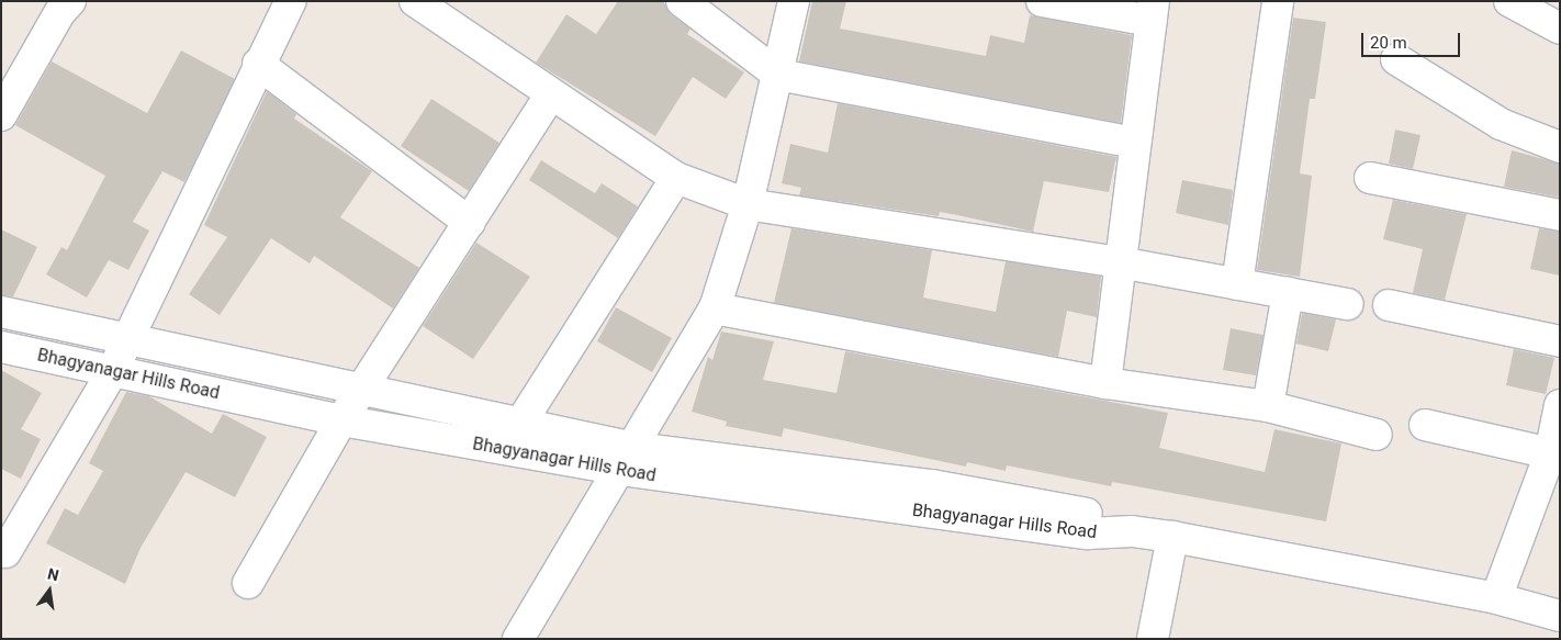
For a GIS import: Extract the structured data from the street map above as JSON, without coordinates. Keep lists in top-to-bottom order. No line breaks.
{"streets":{"street":["Bhagyanagar Hills Road"]},"scale_bar":"20 m","north":"top"}
